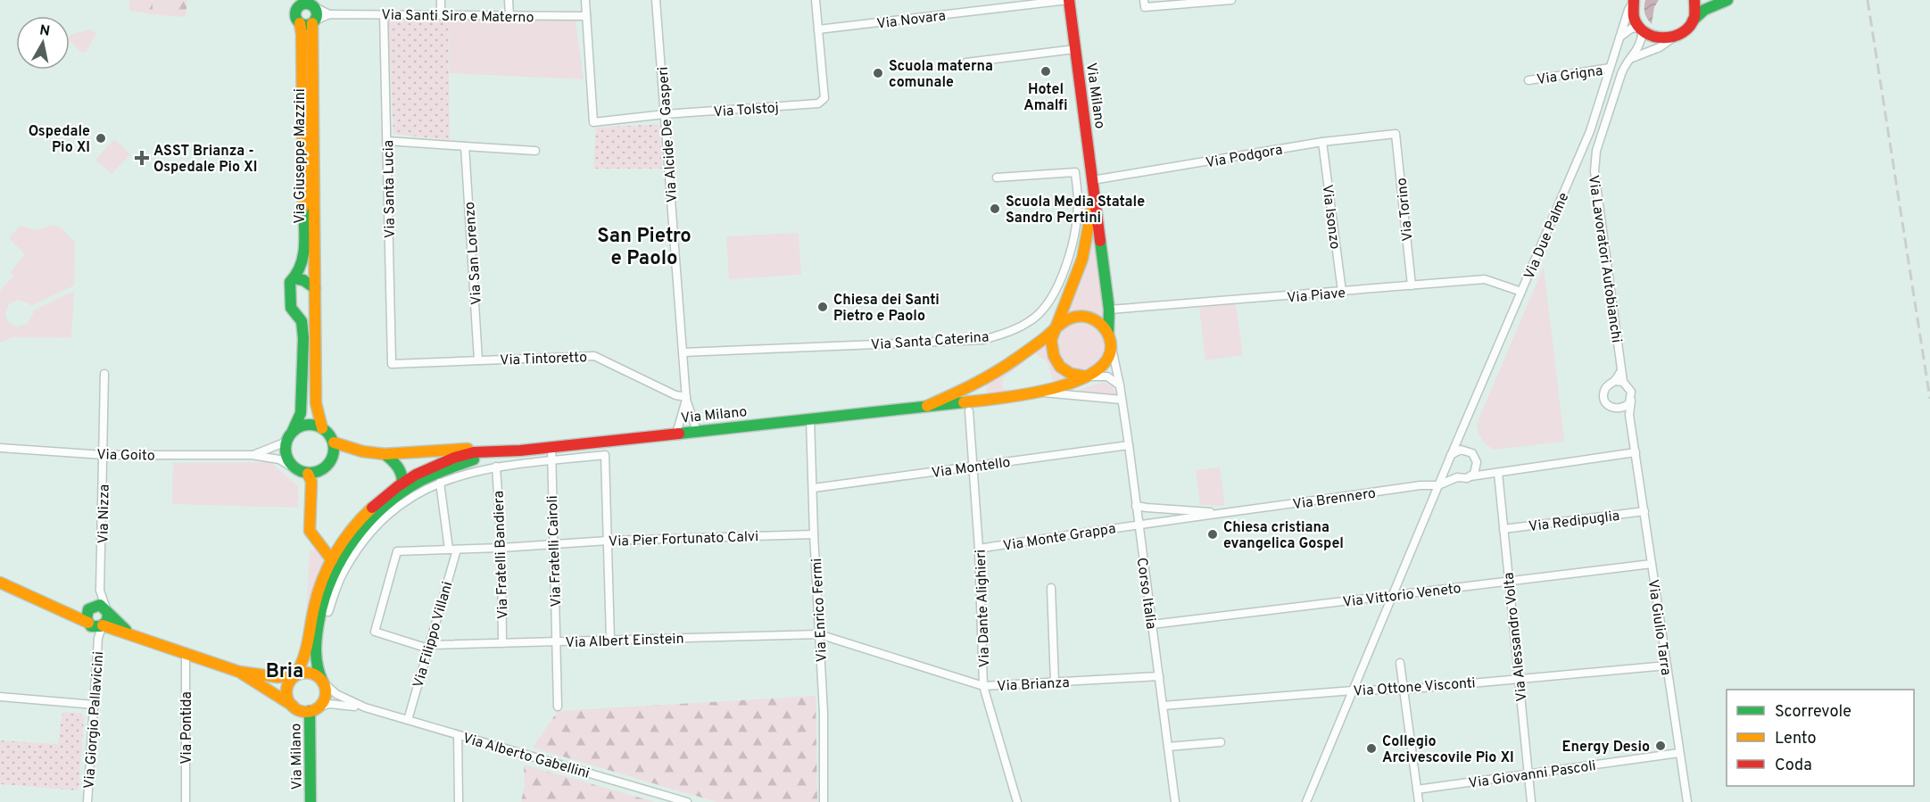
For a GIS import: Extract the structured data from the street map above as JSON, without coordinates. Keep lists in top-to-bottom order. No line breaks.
{"streets":{"main road":["Via Milano","Via Giuseppe Mazzini"],"street":["Via Santi Siro e Materno","Via Novara","Via Grigna","Via Tolstoj","Via Alcide De Gasperi","Via Podgora","Via Santa Lucia","Via Torino","Via Isonzo","Via Due Palme","Via San Lorenzo","Via Lavoratori Autobianchi","Via Piave","Via Santa Caterina","Via Tintoretto","Via Goito","Via Montello","Via Brennero","Via Nizza","Via Redipuglia","Via Monte Grappa","Via Pier Fortunato Calvi","Via Fratelli Cairoli","Via Fratelli Bandiera","Corso Italia","Via Vittorio Veneto","Via Dante Alighieri","Via Enrico Fermi","Via Giulio Tarra","Via Filippo Villani","Via Alessandro Volta","Via Albert Einstein","Via Brianza","Via Ottone Visconti","Via Giorgio Pallavicini","Via Pontida","Via Alberto Gabellini","Via Giovanni Pascoli"]},"crossings":[["Via Santi Siro e Materno","Via Giuseppe Mazzini"],["Via Santi Siro e Materno","Via Santa Lucia"],["Via Novara","Via Milano"],["Via Novara","Via Tolstoj"],["Via Grigna","Via Due Palme"],["Via Milano","Via Podgora"],["Via Milano","Via Giuseppe Mazzini"],["Via Milano","Via Piave"],["Via Milano","Via Goito"],["Via Milano","Via Fratelli Cairoli"],["Via Milano","Corso Italia"],["Via Milano","Via Enrico Fermi"],["Via Milano","Via Alberto Gabellini"],["Via Tolstoj","Via Alcide De Gasperi"],["Via Alcide De Gasperi","Via Santa Caterina"],["Via Alcide De Gasperi","Via Tintoretto"],["Via Podgora","Via Torino"],["Via Podgora","Via Isonzo"],["Via Giuseppe Mazzini","Via Goito"],["Via Santa Lucia","Via Tintoretto"],["Via Torino","Via Piave"],["Via Isonzo","Via Piave"],["Via Due Palme","Via Piave"],["Via Due Palme","Via Brennero"],["Via Due Palme","Via Vittorio Veneto"],["Via Due Palme","Via Ottone Visconti"],["Via San Lorenzo","Via Tintoretto"],["Via Goito","Via Nizza"],["Via Montello","Corso Italia"],["Via Montello","Via Dante Alighieri"],["Via Montello","Via Enrico Fermi"],["Via Brennero","Via Monte Grappa"],["Via Brennero","Corso Italia"],["Via Nizza","Via Giorgio Pallavicini"],["Via Redipuglia","Via Giulio Tarra"],["Via Redipuglia","Via Alessandro Volta"],["Via Monte Grappa","Corso Italia"],["Via Monte Grappa","Via Dante Alighieri"],["Via Pier Fortunato Calvi","Via Fratelli Cairoli"],["Via Pier Fortunato Calvi","Via Fratelli Bandiera"],["Via Pier Fortunato Calvi","Via Enrico Fermi"],["Via Pier Fortunato Calvi","Via Filippo Villani"],["Via Pier Fortunato Calvi","Via Albert Einstein"],["Via Fratelli Cairoli","Via Albert Einstein"],["Via Fratelli Bandiera","Via Albert Einstein"],["Corso Italia","Via Vittorio Veneto"],["Corso Italia","Via Brianza"],["Corso Italia","Via Ottone Visconti"],["Via Vittorio Veneto","Via Giulio Tarra"],["Via Vittorio Veneto","Via Alessandro Volta"],["Via Dante Alighieri","Via Brianza"],["Via Enrico Fermi","Via Albert Einstein"],["Via Enrico Fermi","Via Brianza"],["Via Giulio Tarra","Via Ottone Visconti"],["Via Giulio Tarra","Via Giovanni Pascoli"],["Via Filippo Villani","Via Albert Einstein"],["Via Filippo Villani","Via Alberto Gabellini"],["Via Alessandro Volta","Via Ottone Visconti"],["Via Alessandro Volta","Via Giovanni Pascoli"],["Via Albert Einstein","Via Brianza"]],"districts":["San Pietro e Paolo","Bria"],"places":{"other":["Hotel Amalfi","Scuola materna comunale","Ospedale Pio XI","Scuola Media Statale Sandro Pertini","Chiesa dei Santi Pietro e Paolo","Chiesa cristiana evangelica Gospel","Energy Desio","Collegio Arcivescovile Pio XI"],"health":["ASST Brianza - Ospedale Pio XI"]},"legend":["Scorrevole","Lento","Coda"],"north":"top"}
